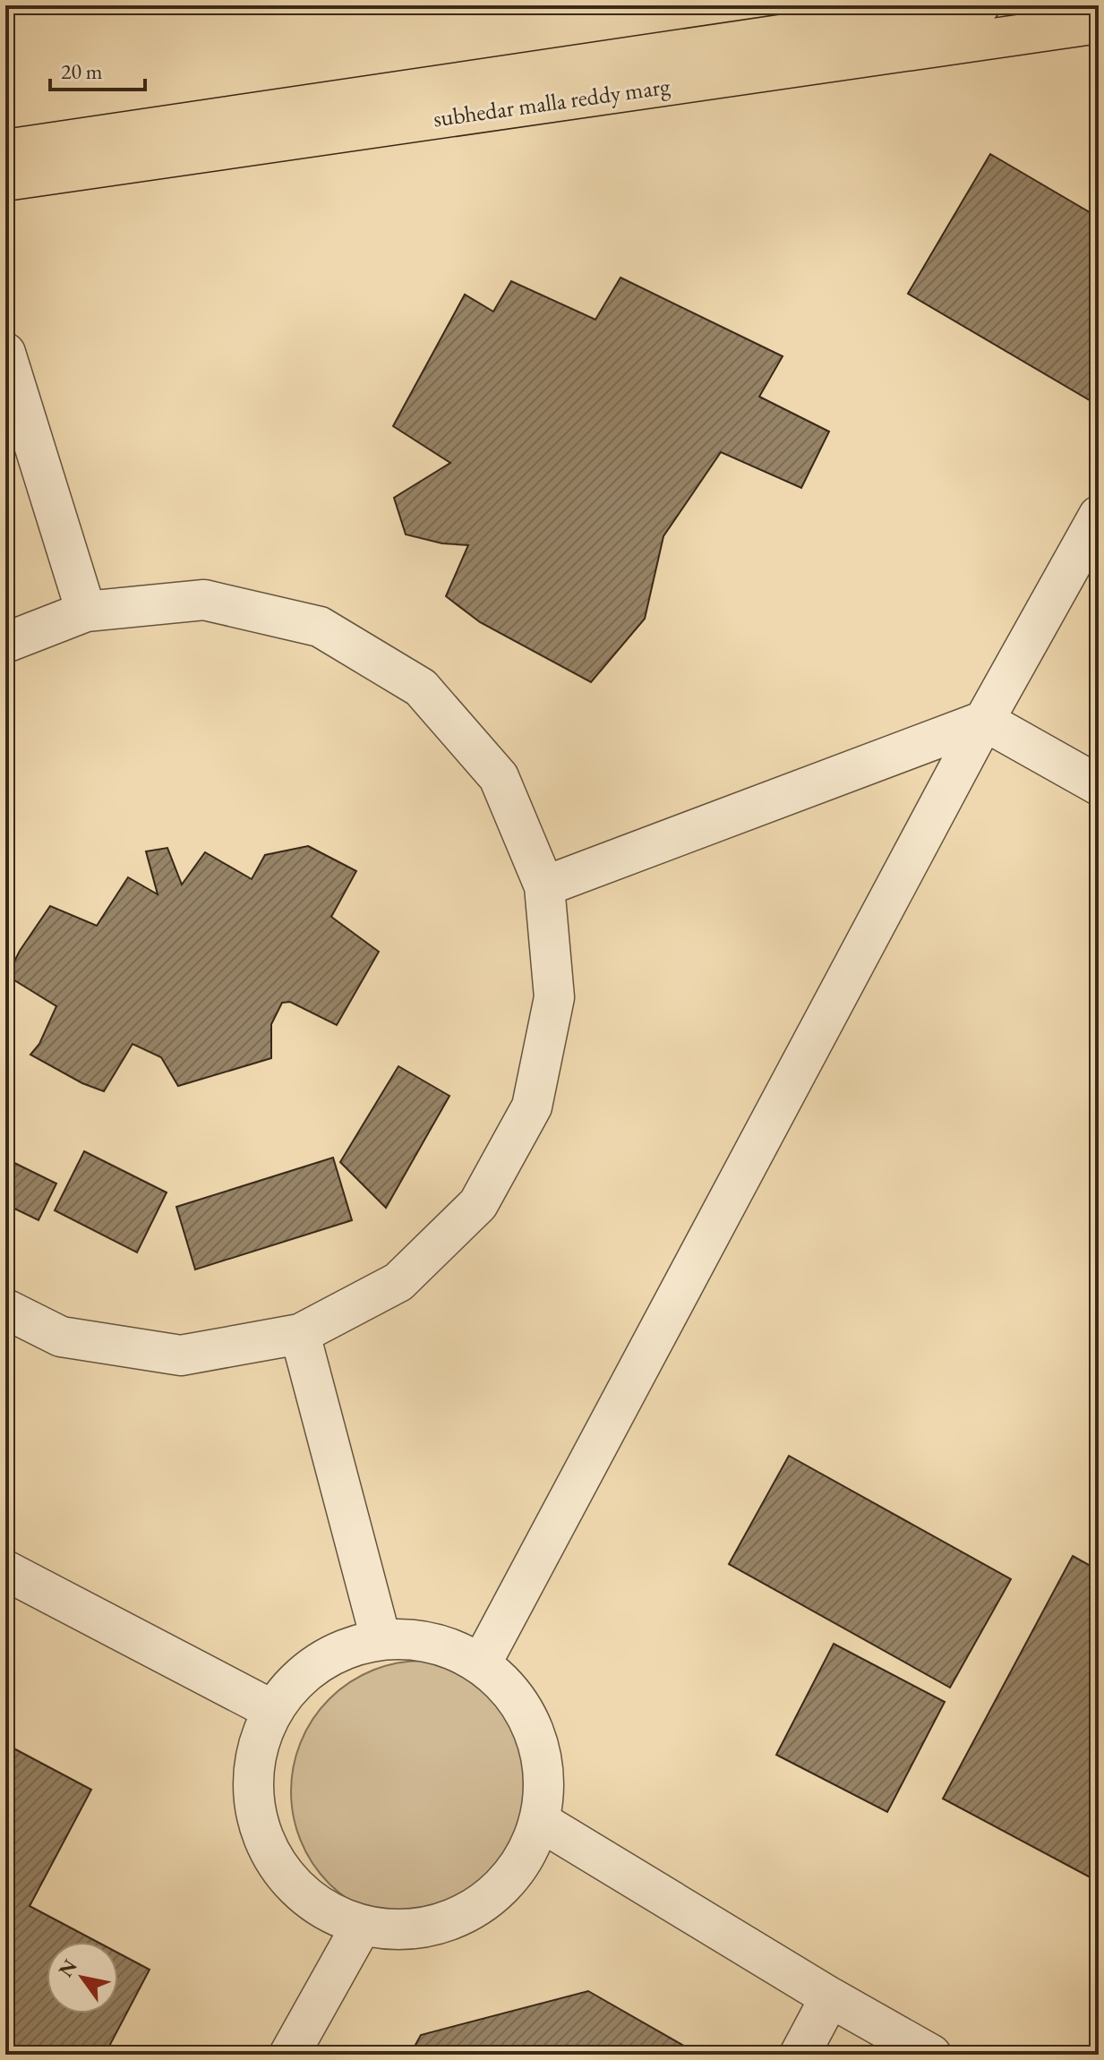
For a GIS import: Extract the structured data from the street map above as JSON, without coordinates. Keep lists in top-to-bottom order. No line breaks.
{"streets":{"main road":["subhedar malla reddy marg"]},"scale_bar":"20 m","north":"top left"}
